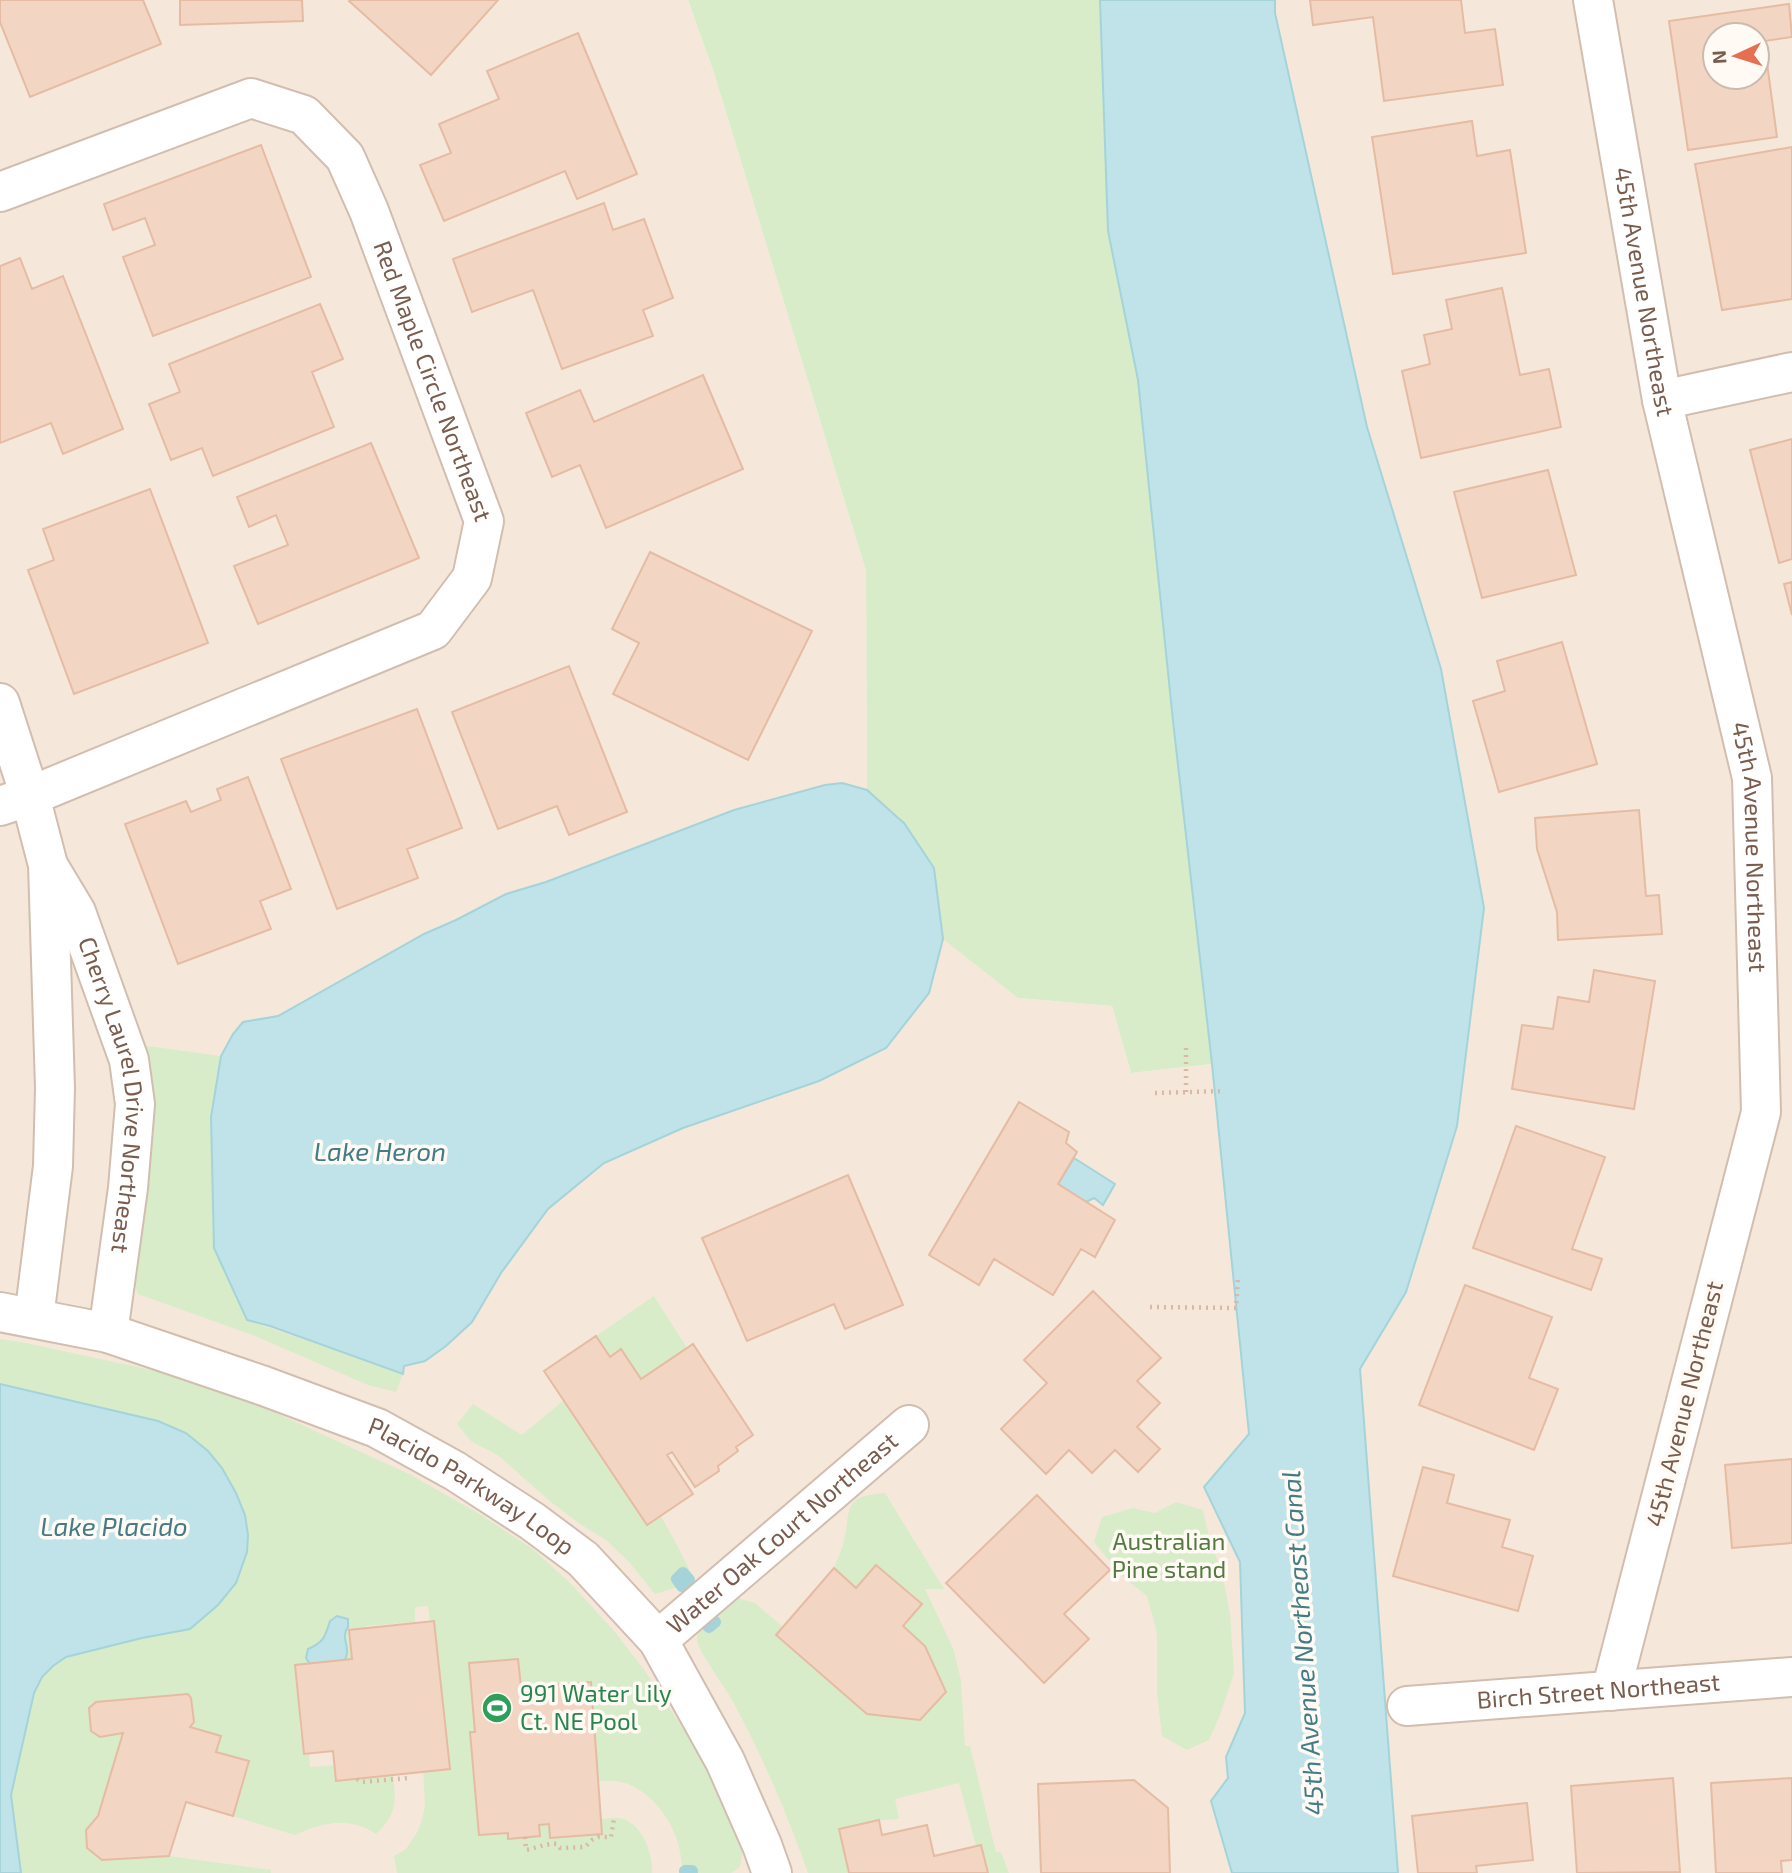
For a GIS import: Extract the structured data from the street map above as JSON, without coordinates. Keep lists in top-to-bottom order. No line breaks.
{"streets":{"street":["45th Avenue Northeast","Red Maple Circle Northeast","Cherry Laurel Drive Northeast","Placido Parkway Loop","Water Oak Court Northeast","Birch Street Northeast"]},"crossings":[["45th Avenue Northeast","Birch Street Northeast"],["Red Maple Circle Northeast","Cherry Laurel Drive Northeast"],["Cherry Laurel Drive Northeast","Placido Parkway Loop"],["Placido Parkway Loop","Water Oak Court Northeast"]],"water":["Lake Heron","Lake Placido","45th Avenue Northeast Canal"],"parks":["Australian Pine stand"],"places":{"sports":["991 Water Lily Ct. NE Pool"]},"north":"left"}
